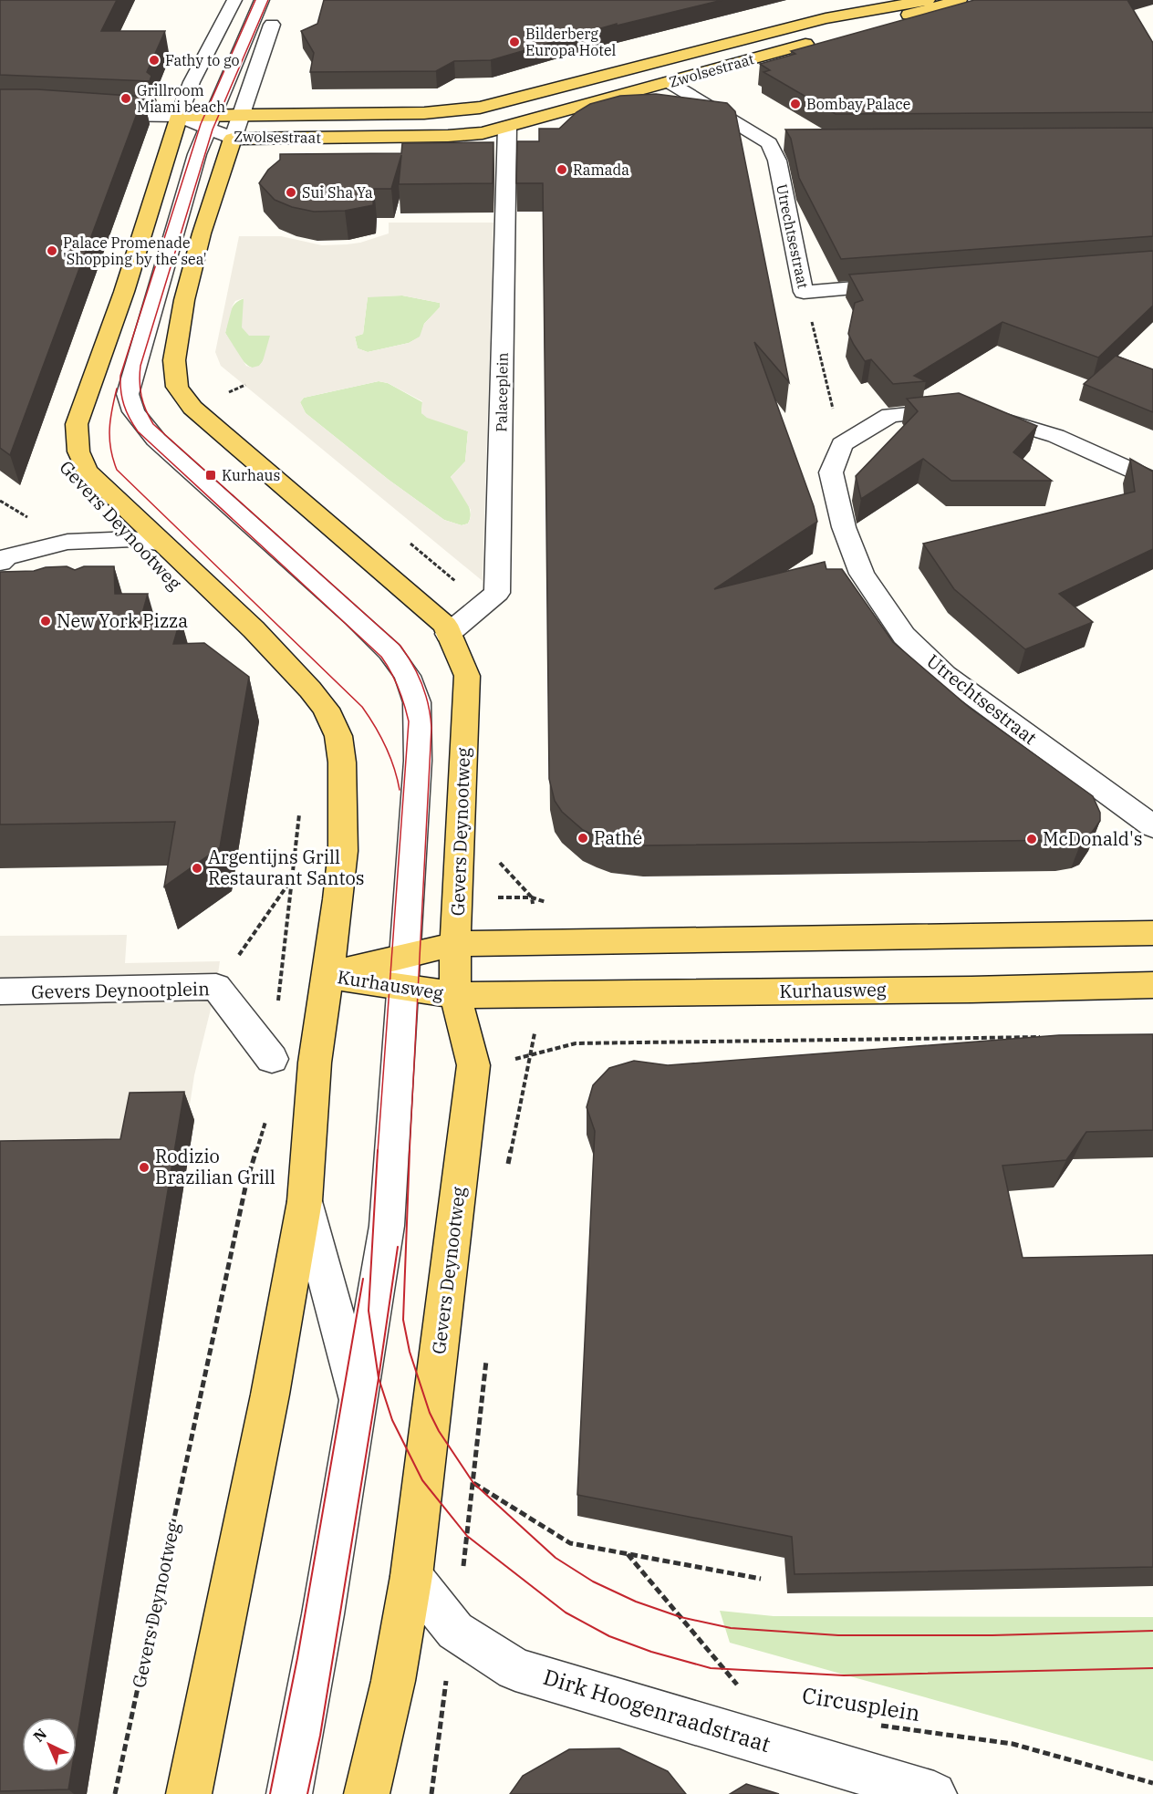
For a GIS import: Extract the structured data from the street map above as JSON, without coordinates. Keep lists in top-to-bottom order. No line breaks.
{"streets":{"main road":["Zwolsestraat","Gevers Deynootweg","Kurhausweg"],"street":["Utrechtsestraat","Palaceplein","Gevers Deynootplein","Dirk Hoogenraadstraat"],"path":["Circusplein"]},"crossings":[["Zwolsestraat","Palaceplein"],["Zwolsestraat","Gevers Deynootweg"],["Palaceplein","Gevers Deynootweg"],["Gevers Deynootweg","Kurhausweg"],["Gevers Deynootweg","Gevers Deynootplein"],["Gevers Deynootweg","Dirk Hoogenraadstraat"]],"places":{"other":["Bilderberg Europa Hotel","Fathy to go","Grillroom Miami beach","Bombay Palace","Ramada","Sui Sha Ya","Palace Promenade 'Shopping by the sea'","New York Pizza","Pathé","McDonald's","Argentijns Grill Restaurant Santos","Rodizio Brazilian Grill"],"transit":["Kurhaus"]},"north":"top left"}
